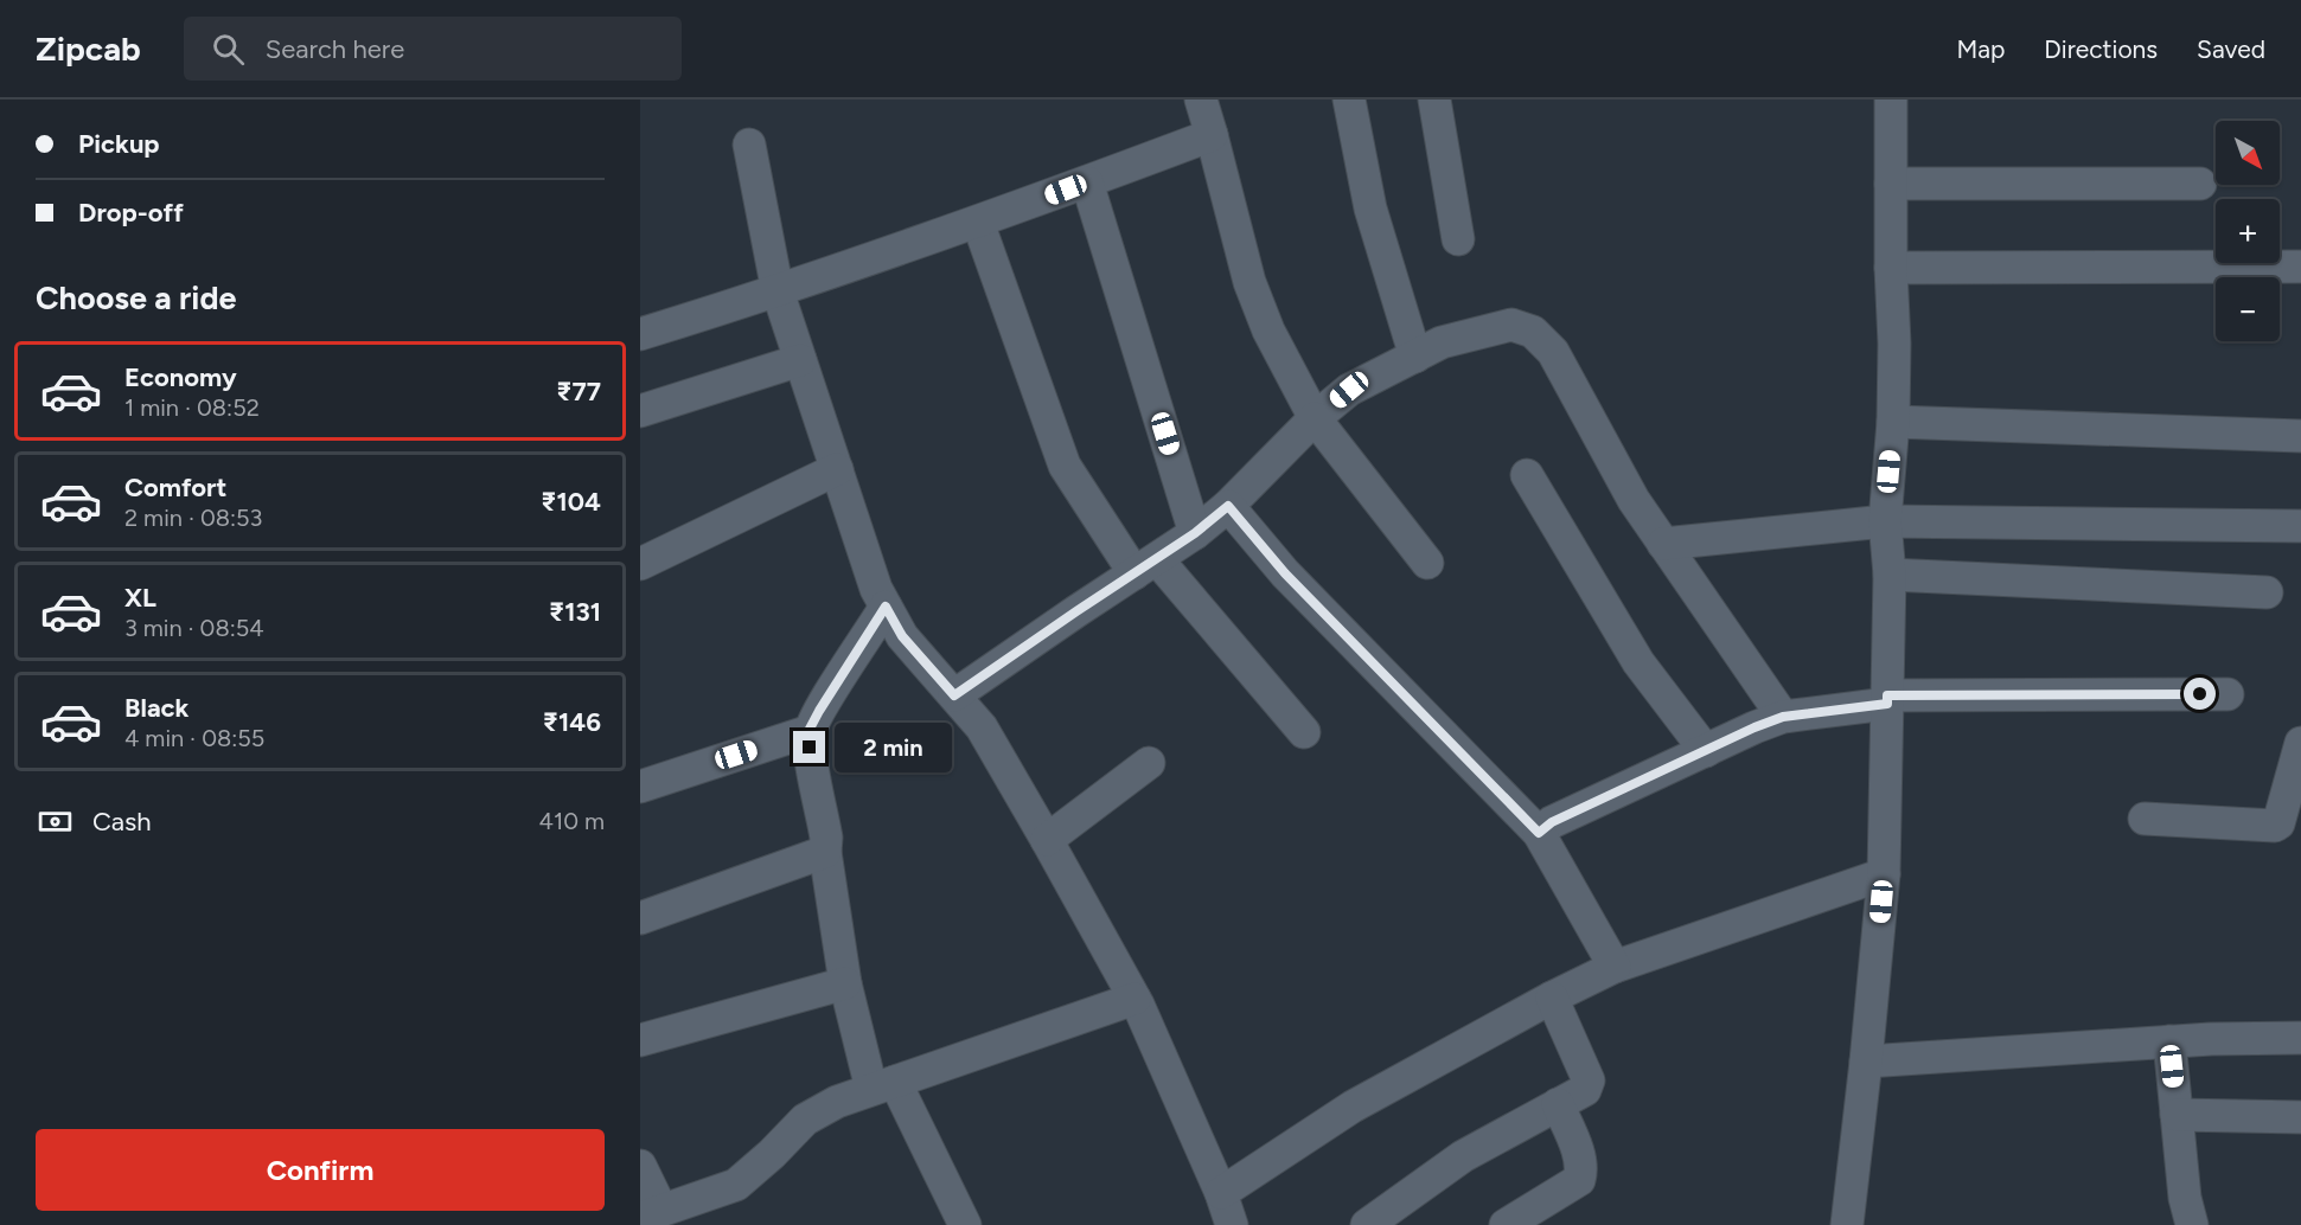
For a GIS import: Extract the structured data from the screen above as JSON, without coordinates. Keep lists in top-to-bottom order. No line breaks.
{"north":"bottom right","page":{"header":"Zipcab","search":"Search here","nav":["Map","Directions","Saved"],"banner":["Pickup","Drop-off"],"map_buttons":["+","−"],"heading":"Choose a ride","list":[{"name":"Economy","note":"1 min · 08:52","value":"₹77"},{"name":"Comfort","note":"2 min · 08:53","value":"₹104"},{"name":"XL","note":"3 min · 08:54","value":"₹131"},{"name":"Black","note":"4 min · 08:55","value":"₹146"}],"bubble":"2 min","pay":["Cash","410 m"],"buttons":"Confirm"}}
